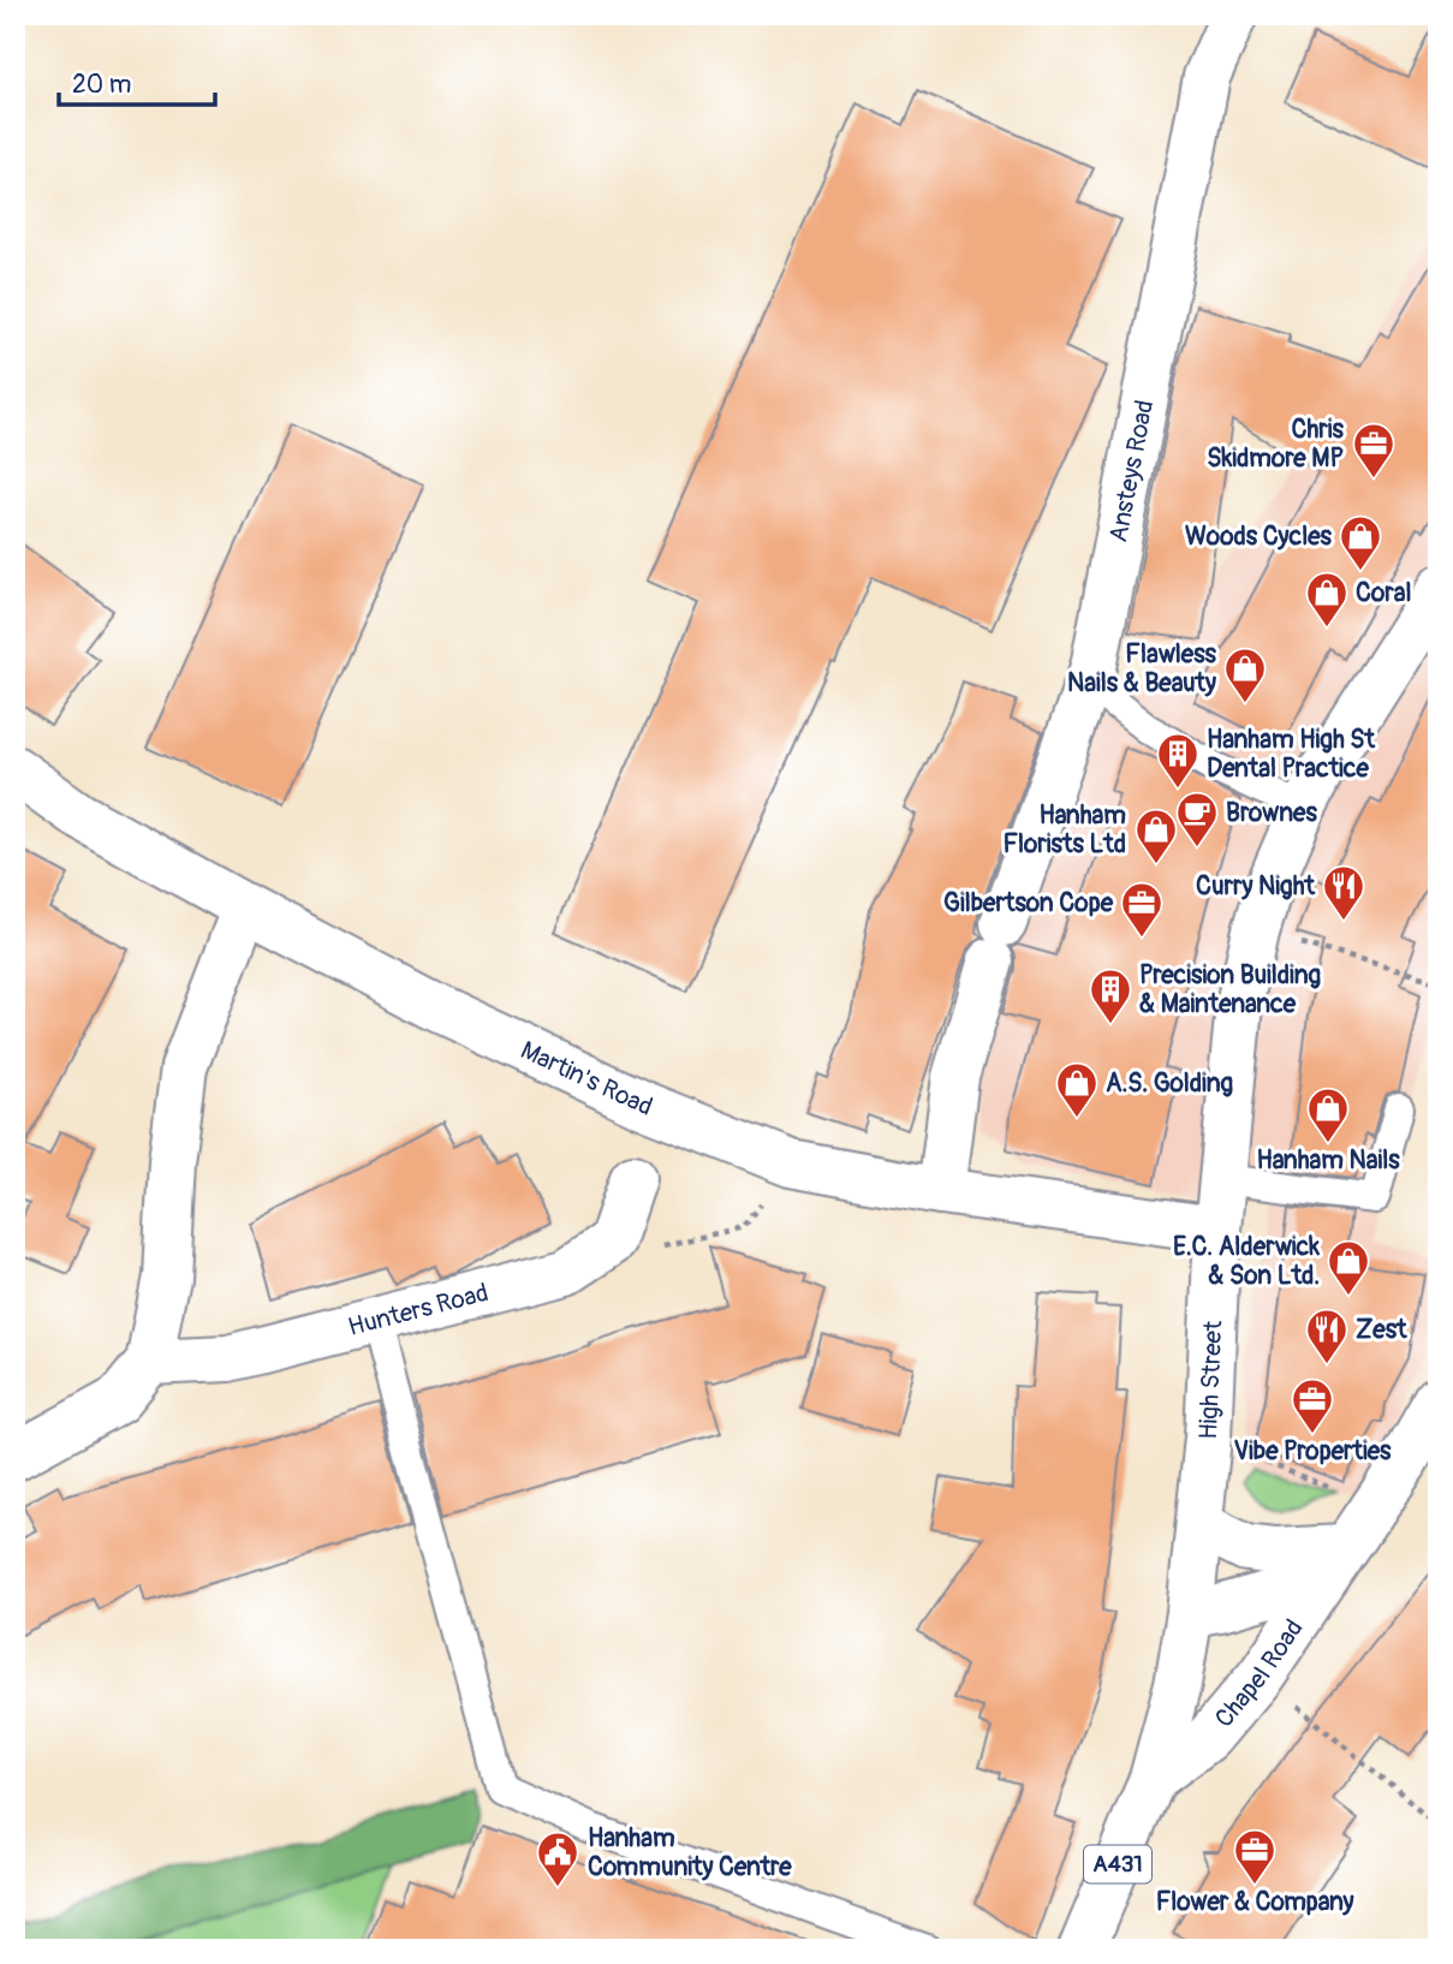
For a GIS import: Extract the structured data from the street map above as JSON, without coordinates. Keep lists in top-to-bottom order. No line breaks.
{"streets":{"street":["Ansteys Road","Martin's Road","Hunters Road","High Street","Chapel Road","A431"]},"crossings":[["Ansteys Road","Martin's Road"],["Martin's Road","High Street"],["High Street","Chapel Road"]],"places":{"office":["Chris Skidmore MP","Gilbertson Cope","Vibe Properties","Flower & Company"],"shop":["Woods Cycles","Coral","Flawless Nails & Beauty","Hanham Florists Ltd","A.S. Golding","Hanham Nails","E.C. Alderwick & Son Ltd."],"building":["Hanham High St Dental Practice","Precision Building & Maintenance"],"cafe":["Brownes"],"restaurant":["Curry Night","Zest"],"public building":["Hanham Community Centre"]},"scale_bar":"20 m"}
